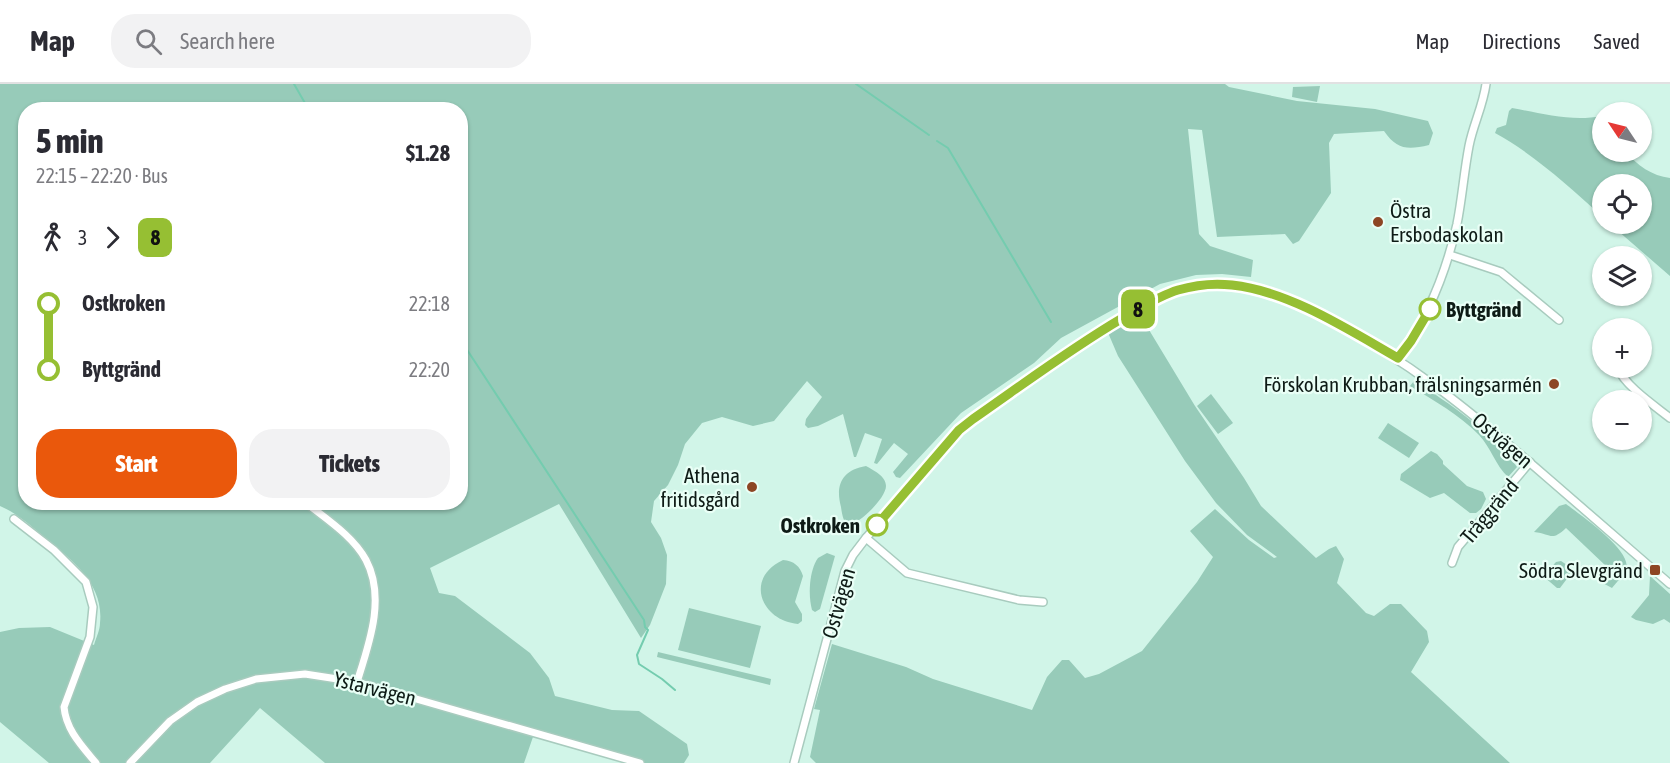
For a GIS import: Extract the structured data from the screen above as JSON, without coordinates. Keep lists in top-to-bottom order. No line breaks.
{"streets":{"street":["Ostvägen","Tråggränd","Ystarvägen"]},"crossings":[["Ostvägen","Tråggränd"]],"places":{"other":["Östra Ersbodaskolan","Byttgränd","Förskolan Krubban, frälsningsarmén","Athena fritidsgård","Ostkroken"],"transit":["Södra Slevgränd"]},"lines":["bus line 8"],"north":"top left","page":{"header":"Map","search":"Search here","nav":["Map","Directions","Saved"],"on_map":"8","map_buttons":["+","−"],"heading":["5 min","22:15 – 22:20 · Bus","$1.28"],"legs":["3","8"],"list":[{"name":"Ostkroken","value":"22:18"},{"name":"Byttgränd","value":"22:20"}],"buttons":["Start","Tickets"]}}
